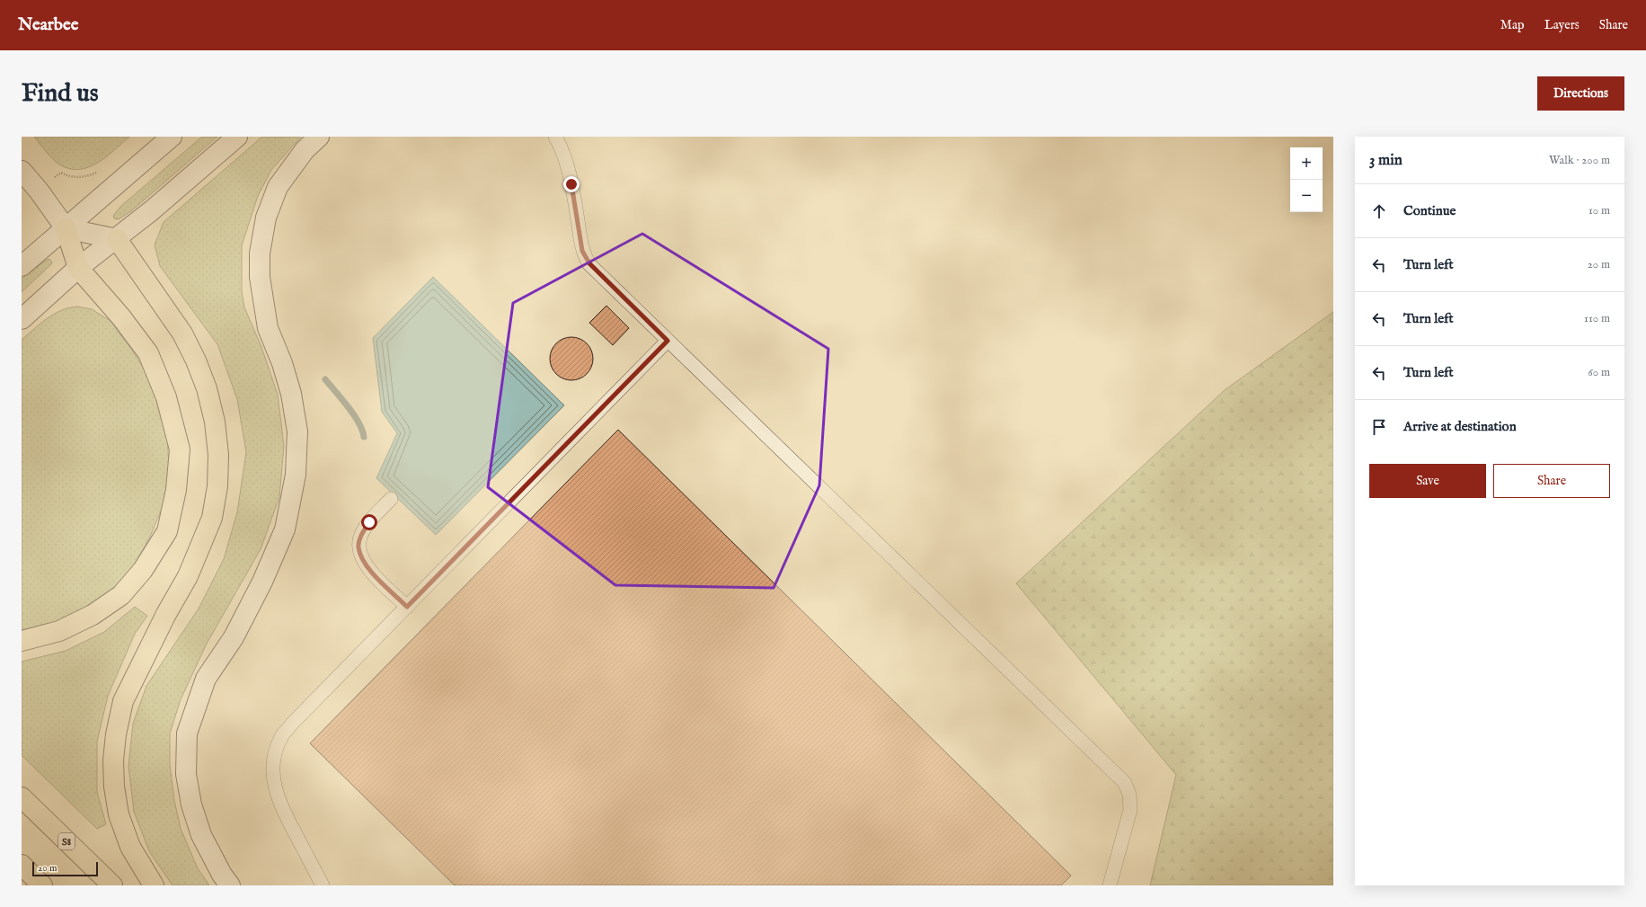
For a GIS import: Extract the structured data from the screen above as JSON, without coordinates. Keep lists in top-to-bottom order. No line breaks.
{"streets":{"highway":["S8"]},"scale_bar":"20 m","page":{"header":"Nearbee","nav":["Map","Layers","Share"],"buttons":["Directions",["Save","Share"]],"title":"Find us","heading":["3 min","Walk · 200 m"],"map_buttons":["+","−"],"list":[["Continue","10 m"],["Turn left","20 m"],["Turn left","110 m"],["Turn left","60 m"],"Arrive at destination"],"scale":"20 m"}}
